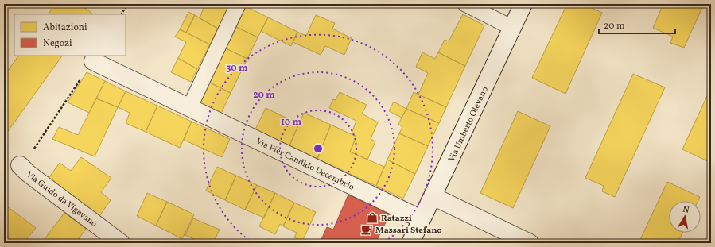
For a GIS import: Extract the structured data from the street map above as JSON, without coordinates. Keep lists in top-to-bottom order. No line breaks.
{"streets":{"street":["Via Umberto Olevano","Via Pier Candido Decembrio","Via Guido da Vigevano"]},"crossings":[["Via Umberto Olevano","Via Pier Candido Decembrio"]],"places":{"shop":["Ratazzi"],"cafe":["Massari Stefano"]},"legend":["Abitazioni","Negozi"],"scale_bar":"20 m","north":"top","rings":["30 m","20 m","10 m"]}
